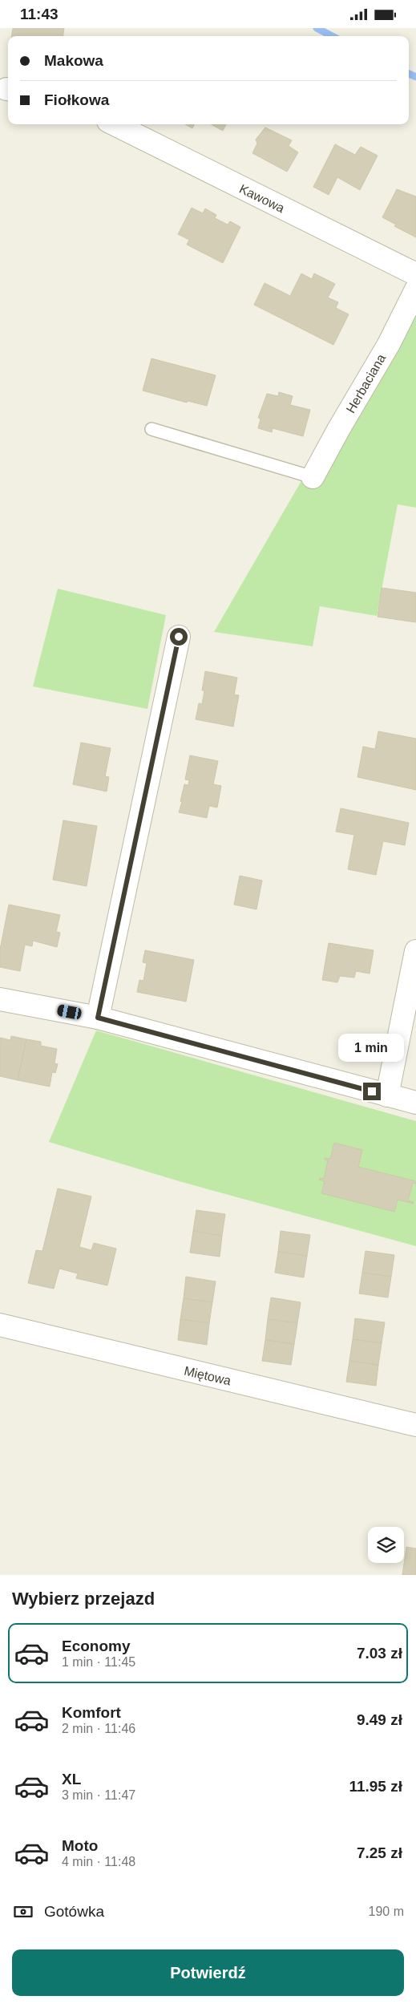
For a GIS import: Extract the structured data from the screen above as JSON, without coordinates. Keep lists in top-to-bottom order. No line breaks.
{"streets":{"street":["Kawowa","Herbaciana","Miętowa"]},"page":{"status":"11:43","banner":["Makowa","Fiołkowa"],"bubble":"1 min","heading":"Wybierz przejazd","list":[{"name":"Economy","note":"1 min · 11:45","value":"7.03 zł"},{"name":"Komfort","note":"2 min · 11:46","value":"9.49 zł"},{"name":"XL","note":"3 min · 11:47","value":"11.95 zł"},{"name":"Moto","note":"4 min · 11:48","value":"7.25 zł"}],"pay":["Gotówka","190 m"],"buttons":"Potwierdź"}}
